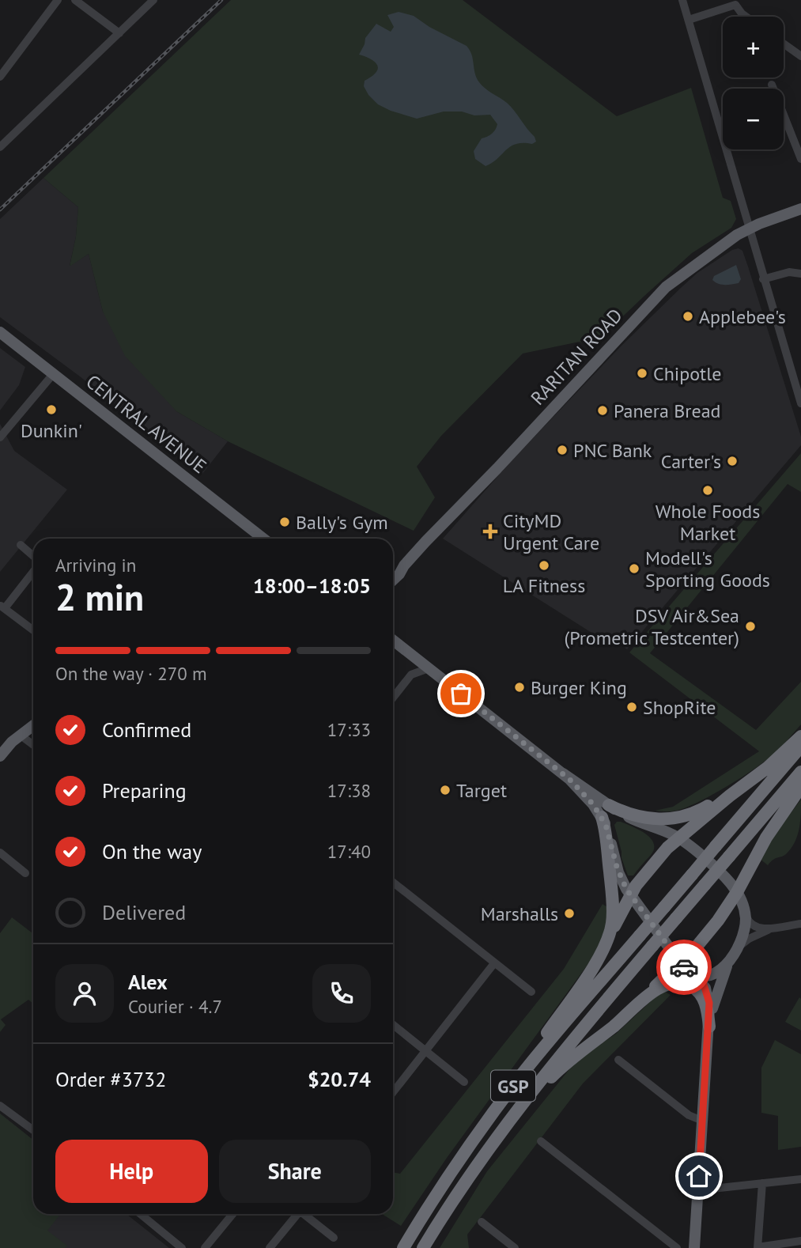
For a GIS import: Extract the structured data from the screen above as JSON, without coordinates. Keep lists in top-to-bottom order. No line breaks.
{"streets":{"highway":["GSP"],"main road":["RARITAN ROAD","CENTRAL AVENUE"]},"places":{"other":["Applebee's","Chipotle","Dunkin'","Panera Bread","PNC Bank","Carter's","Whole Foods Market","Bally's Gym","LA Fitness","Modell's Sporting Goods","DSV Air&Sea (Prometric Testcenter)","Burger King","ShopRite","Target","Marshalls"],"health":["CityMD Urgent Care"]},"page":{"map_buttons":["+","−"],"heading":["2 min","Arriving in","18:00–18:05"],"panel":["Alex","Courier · 4.7","Order #3732","$20.74"],"bar":"On the way · 270 m","list":[["Confirmed","17:33"],["Preparing","17:38"],["On the way","17:40"],"Delivered"],"buttons":["Help","Share"]}}
